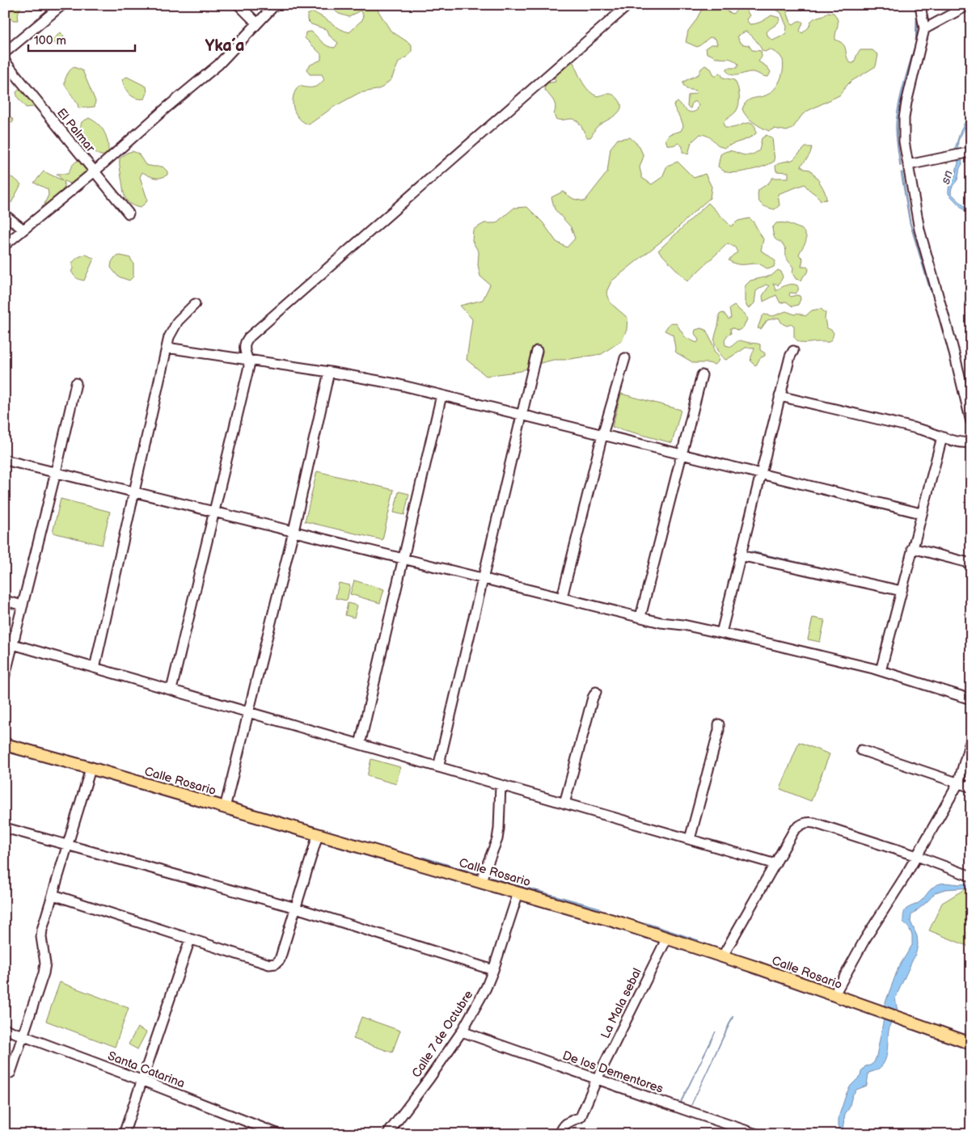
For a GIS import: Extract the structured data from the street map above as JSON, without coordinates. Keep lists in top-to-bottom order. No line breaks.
{"streets":{"main road":["Calle Rosario"],"street":["El Palmar","La Mala sebal","Calle 7 de Octubre","Santa Catarina","De los Dementores"]},"crossings":[["Calle Rosario","La Mala sebal"],["Calle Rosario","Calle 7 de Octubre"],["La Mala sebal","De los Dementores"],["Calle 7 de Octubre","De los Dementores"]],"districts":["Yka´a"],"water":["sn"],"scale_bar":"100 m"}
